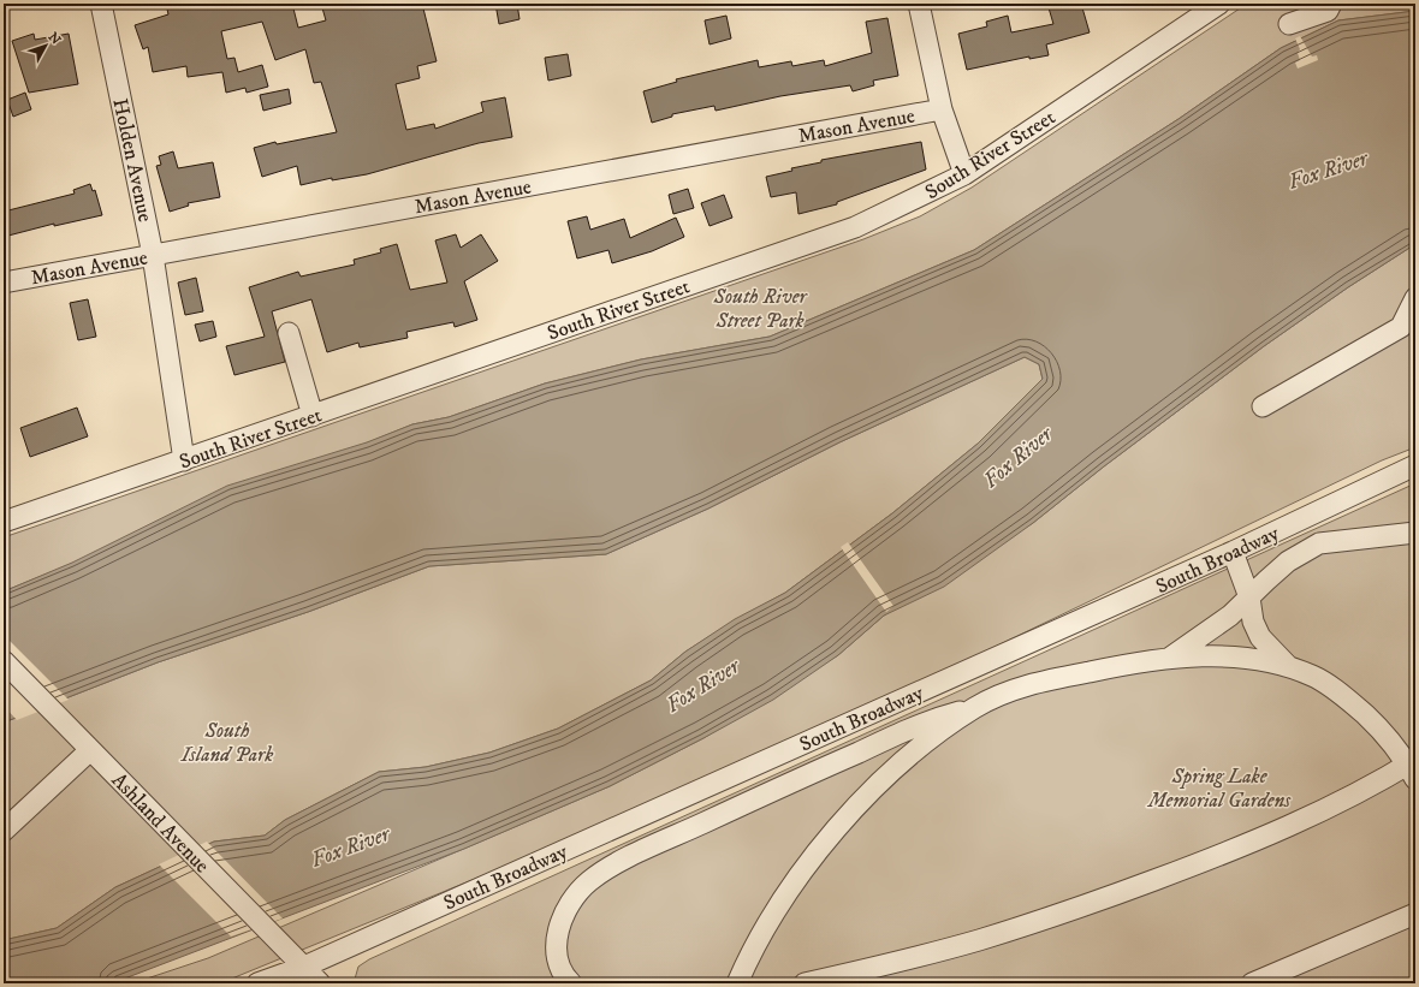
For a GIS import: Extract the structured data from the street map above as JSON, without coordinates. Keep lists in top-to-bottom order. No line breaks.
{"streets":{"street":["Mason Avenue","South River Street","Holden Avenue","South Broadway","Ashland Avenue"]},"crossings":[["Mason Avenue","Holden Avenue"],["South River Street","Holden Avenue"],["South Broadway","Ashland Avenue"]],"water":["Fox River"],"parks":["South River Street Park","South Island Park","Spring Lake Memorial Gardens"],"north":"top right"}
